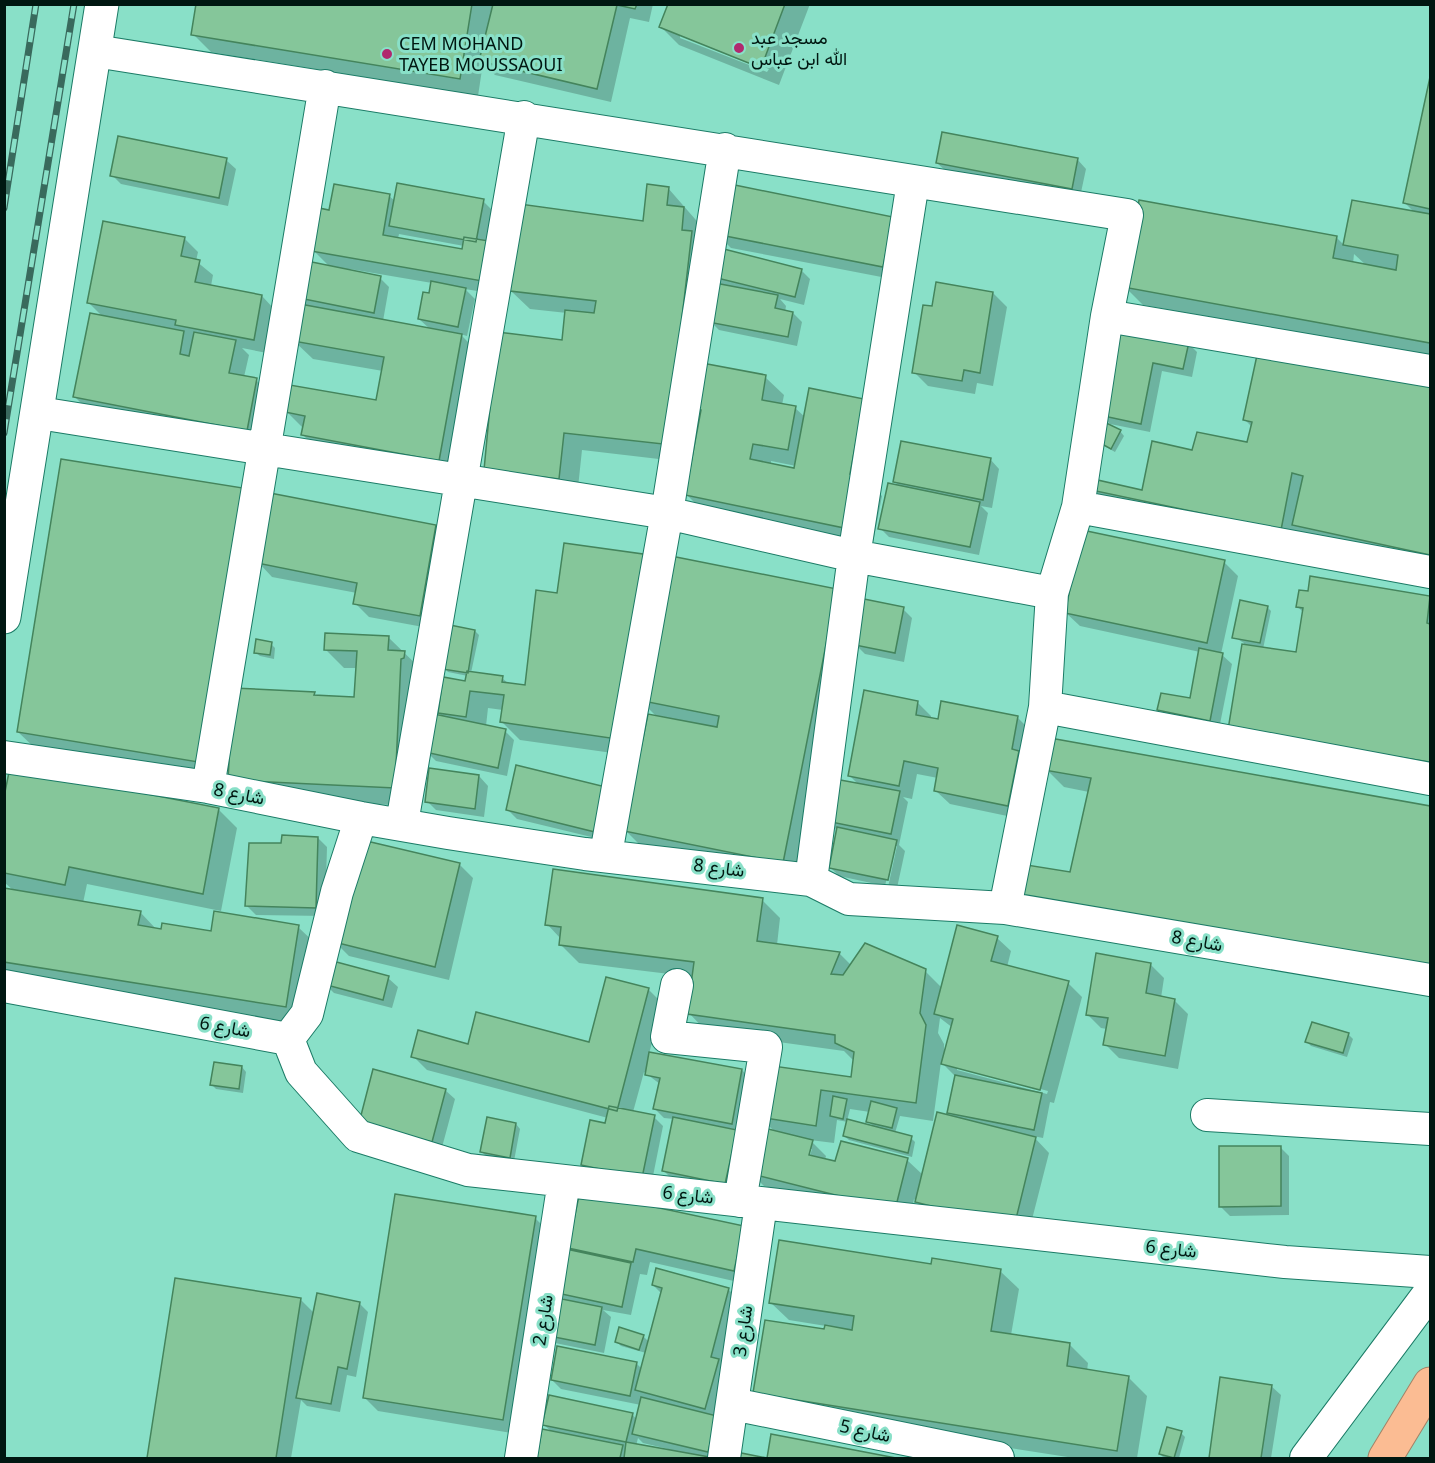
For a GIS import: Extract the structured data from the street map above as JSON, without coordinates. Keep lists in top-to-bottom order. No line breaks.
{"streets":{"street":["شارع 8","شارع 6","شارع 2","شارع 3","شارع 5"]},"crossings":[["شارع 6","شارع 2"],["شارع 6","شارع 3"],["شارع 3","شارع 5"]],"places":["مسجد عبد الله ابن عباس","CEM MOHAND TAYEB MOUSSAOUI"]}
